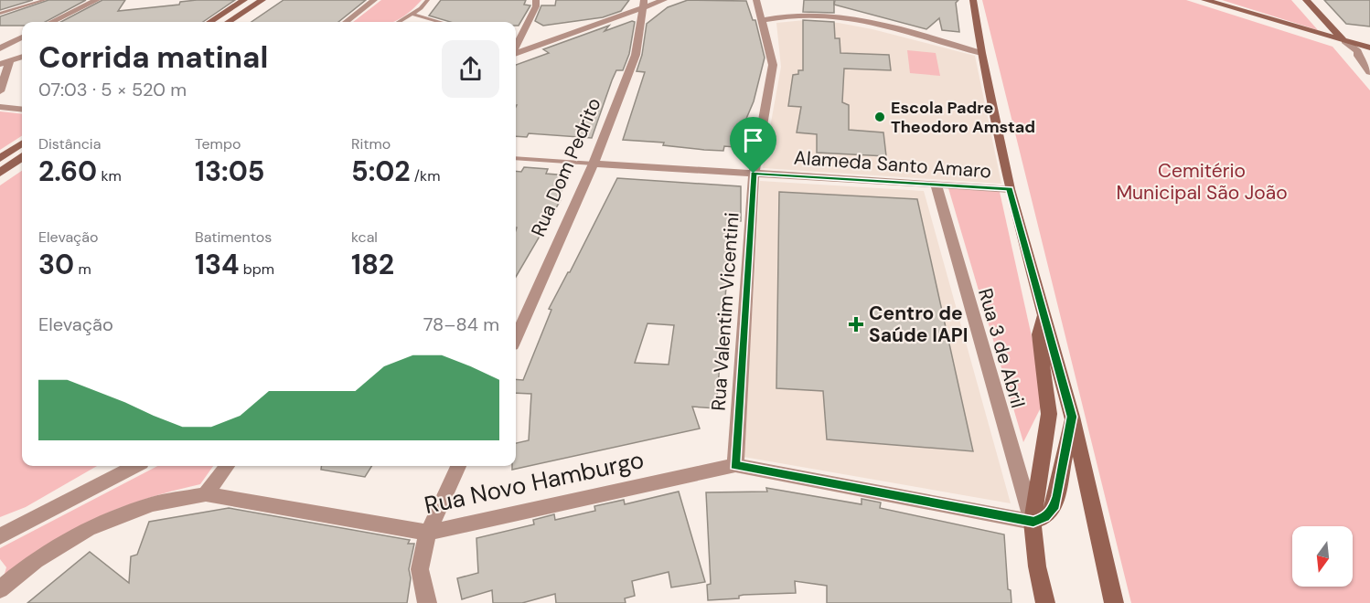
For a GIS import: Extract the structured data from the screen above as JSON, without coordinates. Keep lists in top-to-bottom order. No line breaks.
{"streets":{"street":["Alameda Santo Amaro","Rua Dom Pedrito","Rua Valentim Vicentini","Rua 3 de Abril","Rua Novo Hamburgo"]},"crossings":[["Alameda Santo Amaro","Rua Dom Pedrito"],["Alameda Santo Amaro","Rua Valentim Vicentini"],["Alameda Santo Amaro","Rua 3 de Abril"],["Rua Valentim Vicentini","Rua Novo Hamburgo"],["Rua 3 de Abril","Rua Novo Hamburgo"]],"parks":["Cemitério Municipal São João"],"places":{"other":["Escola Padre Theodoro Amstad"],"health":["Centro de Saúde IAPI"]},"north":"bottom","page":{"heading":["Corrida matinal","07:03 · 5 × 520 m"],"stats":[["Distância","2.60 km"],["Tempo","13:05"],["Ritmo","5:02 /km"],["Elevação","30 m"],["Batimentos","134 bpm"],["kcal","182"]],"chart":["Elevação","78–84 m"]}}
